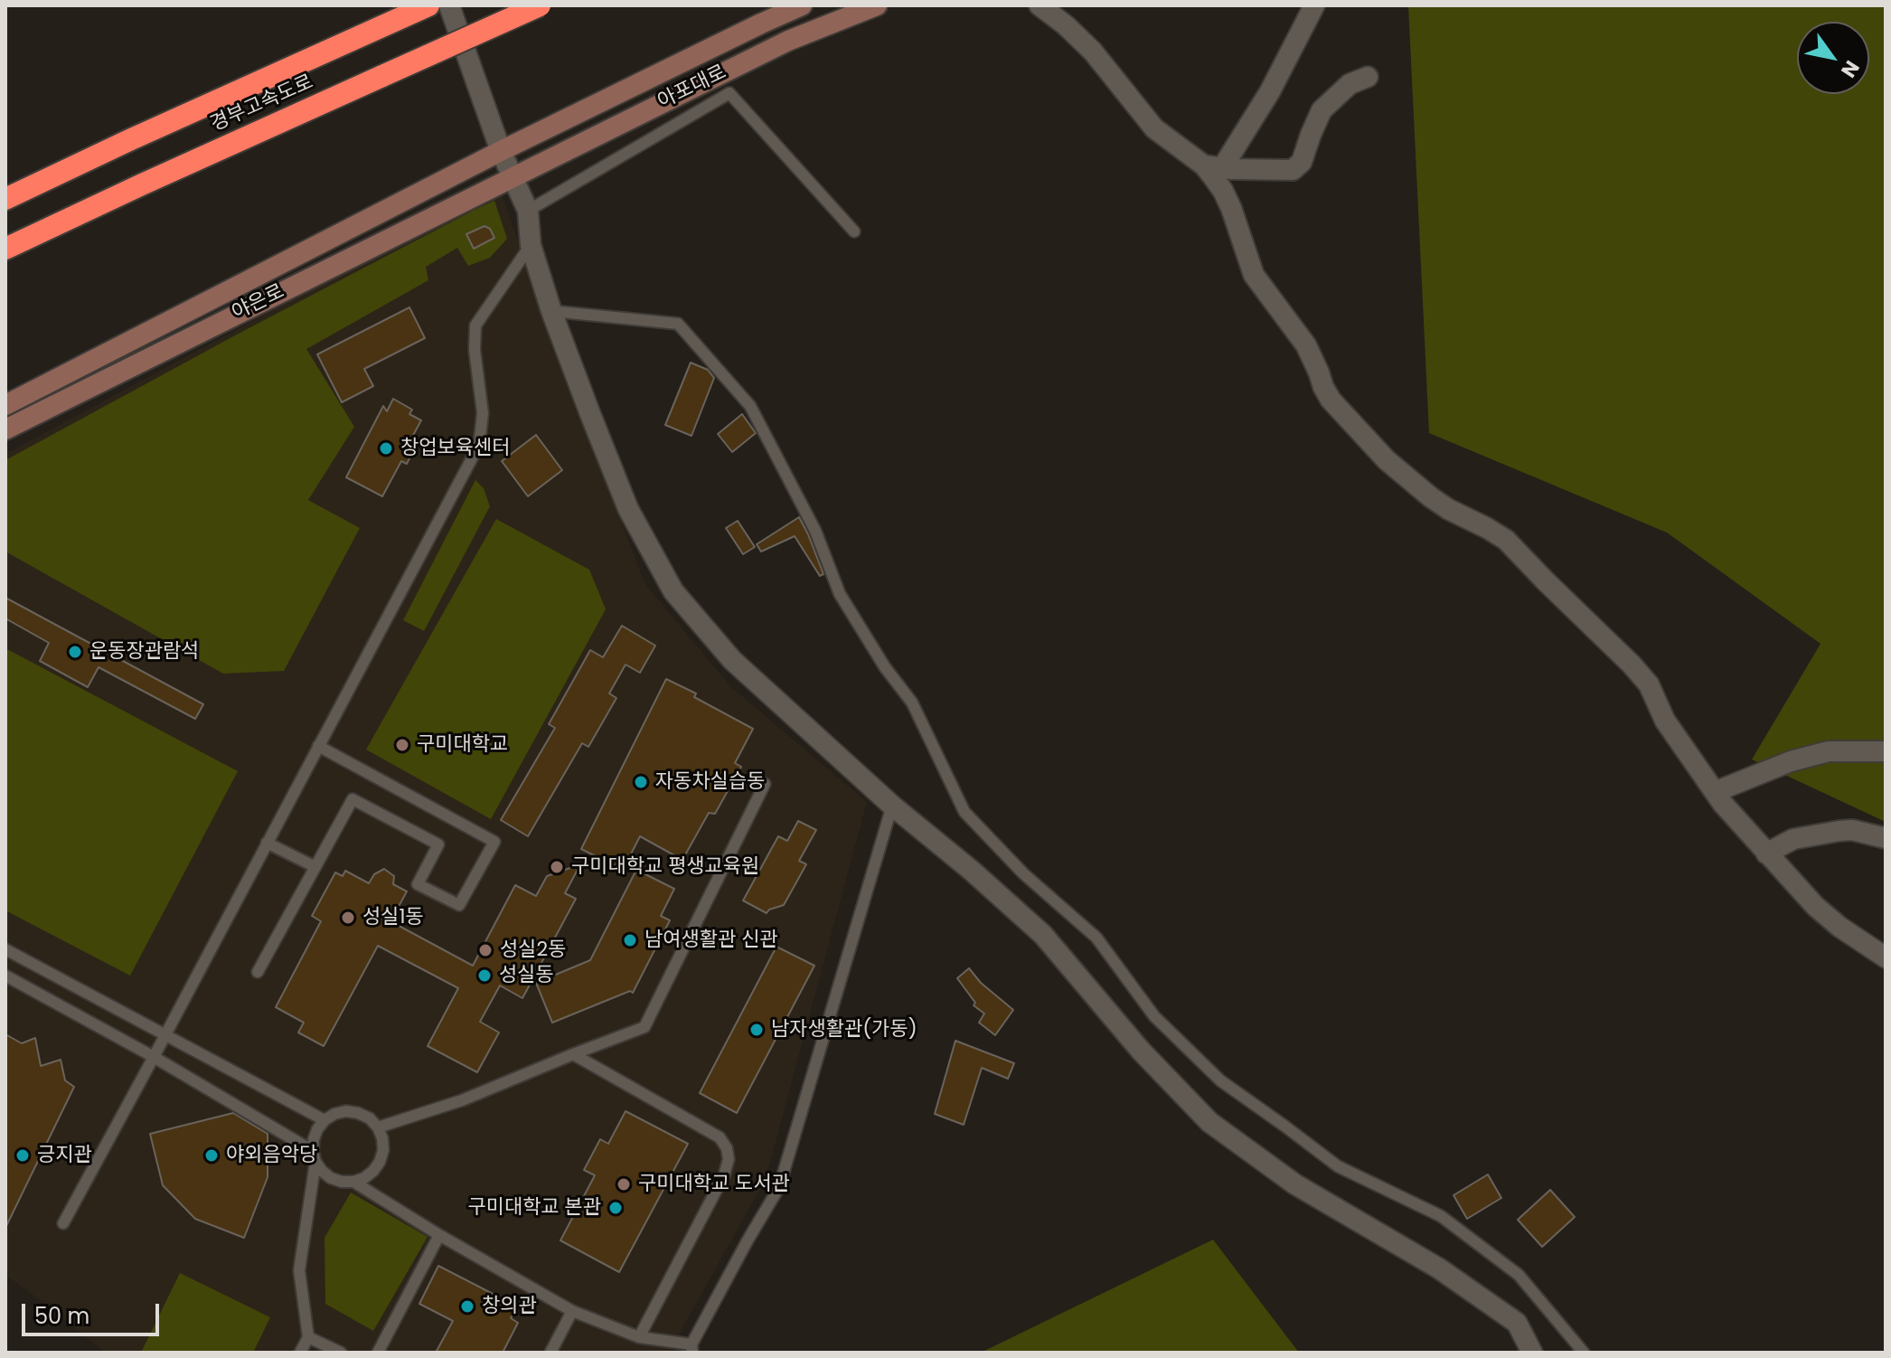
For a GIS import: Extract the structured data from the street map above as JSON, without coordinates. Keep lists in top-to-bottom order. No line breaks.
{"streets":{"highway":["경부고속도로"],"main road":["아포대로","야은로"]},"crossings":[["아포대로","야은로"]],"places":["창업보육센터","운동장관람석","구미대학교","자동차실습동","구미대학교 평생교육원","성실1동","남여생활관 신관","성실2동","성실동","남자생활관(가동)","긍지관","야외음악당","구미대학교 도서관","구미대학교 본관","창의관"],"scale_bar":"50 m","north":"bottom right"}
